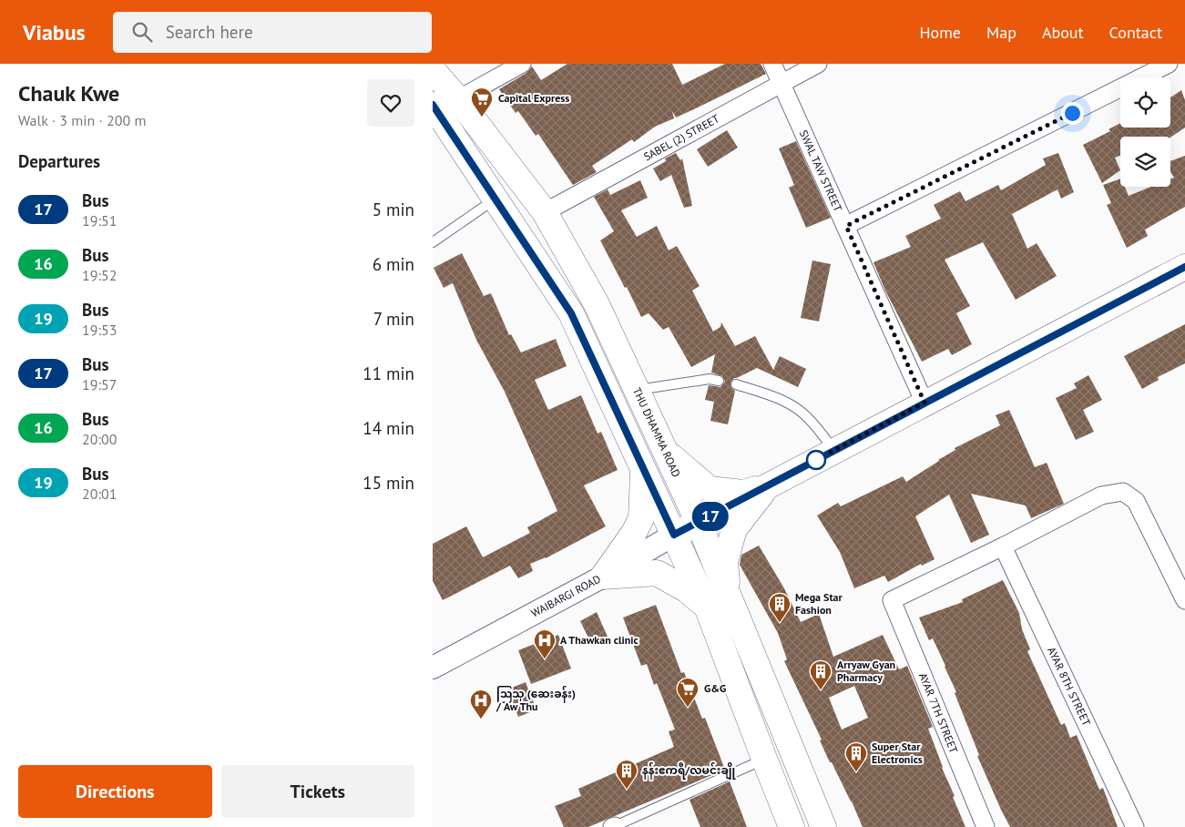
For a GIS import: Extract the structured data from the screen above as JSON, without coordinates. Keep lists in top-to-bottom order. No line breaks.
{"streets":{"main road":["THU DHAMMA ROAD","WAIBARGI ROAD"],"street":["SABEL (2) STREET","SWAL TAW STREET","AYAR 8TH STREET","AYAR 7TH STREET"]},"crossings":[["SABEL (2) STREET","SWAL TAW STREET"],["SABEL (2) STREET","THU DHAMMA ROAD"],["THU DHAMMA ROAD","WAIBARGI ROAD"],["AYAR 8TH STREET","AYAR 7TH STREET"]],"places":{"supermarket":["Capital Express","G&G"],"building":["Mega Star Fashion","Arryaw Gyan Pharmacy","Super Star Electronics","နန်းဧကရီ/လမင်းချို"],"hospital":["A Thawkan clinic","သြသု (ဆေးခန်း) / Aw Thu"]},"lines":["bus line 17"],"page":{"header":"Viabus","search":"Search here","nav":["Home","Map","About","Contact"],"heading":[["Chauk Kwe","Walk · 3 min · 200 m"],"Departures"],"on_map":"17","list":[{"mark":"17","name":"Bus","note":"19:51","value":"5 min"},{"mark":"16","name":"Bus","note":"19:52","value":"6 min"},{"mark":"19","name":"Bus","note":"19:53","value":"7 min"},{"mark":"17","name":"Bus","note":"19:57","value":"11 min"},{"mark":"16","name":"Bus","note":"20:00","value":"14 min"},{"mark":"19","name":"Bus","note":"20:01","value":"15 min"}],"buttons":["Directions","Tickets"]}}
